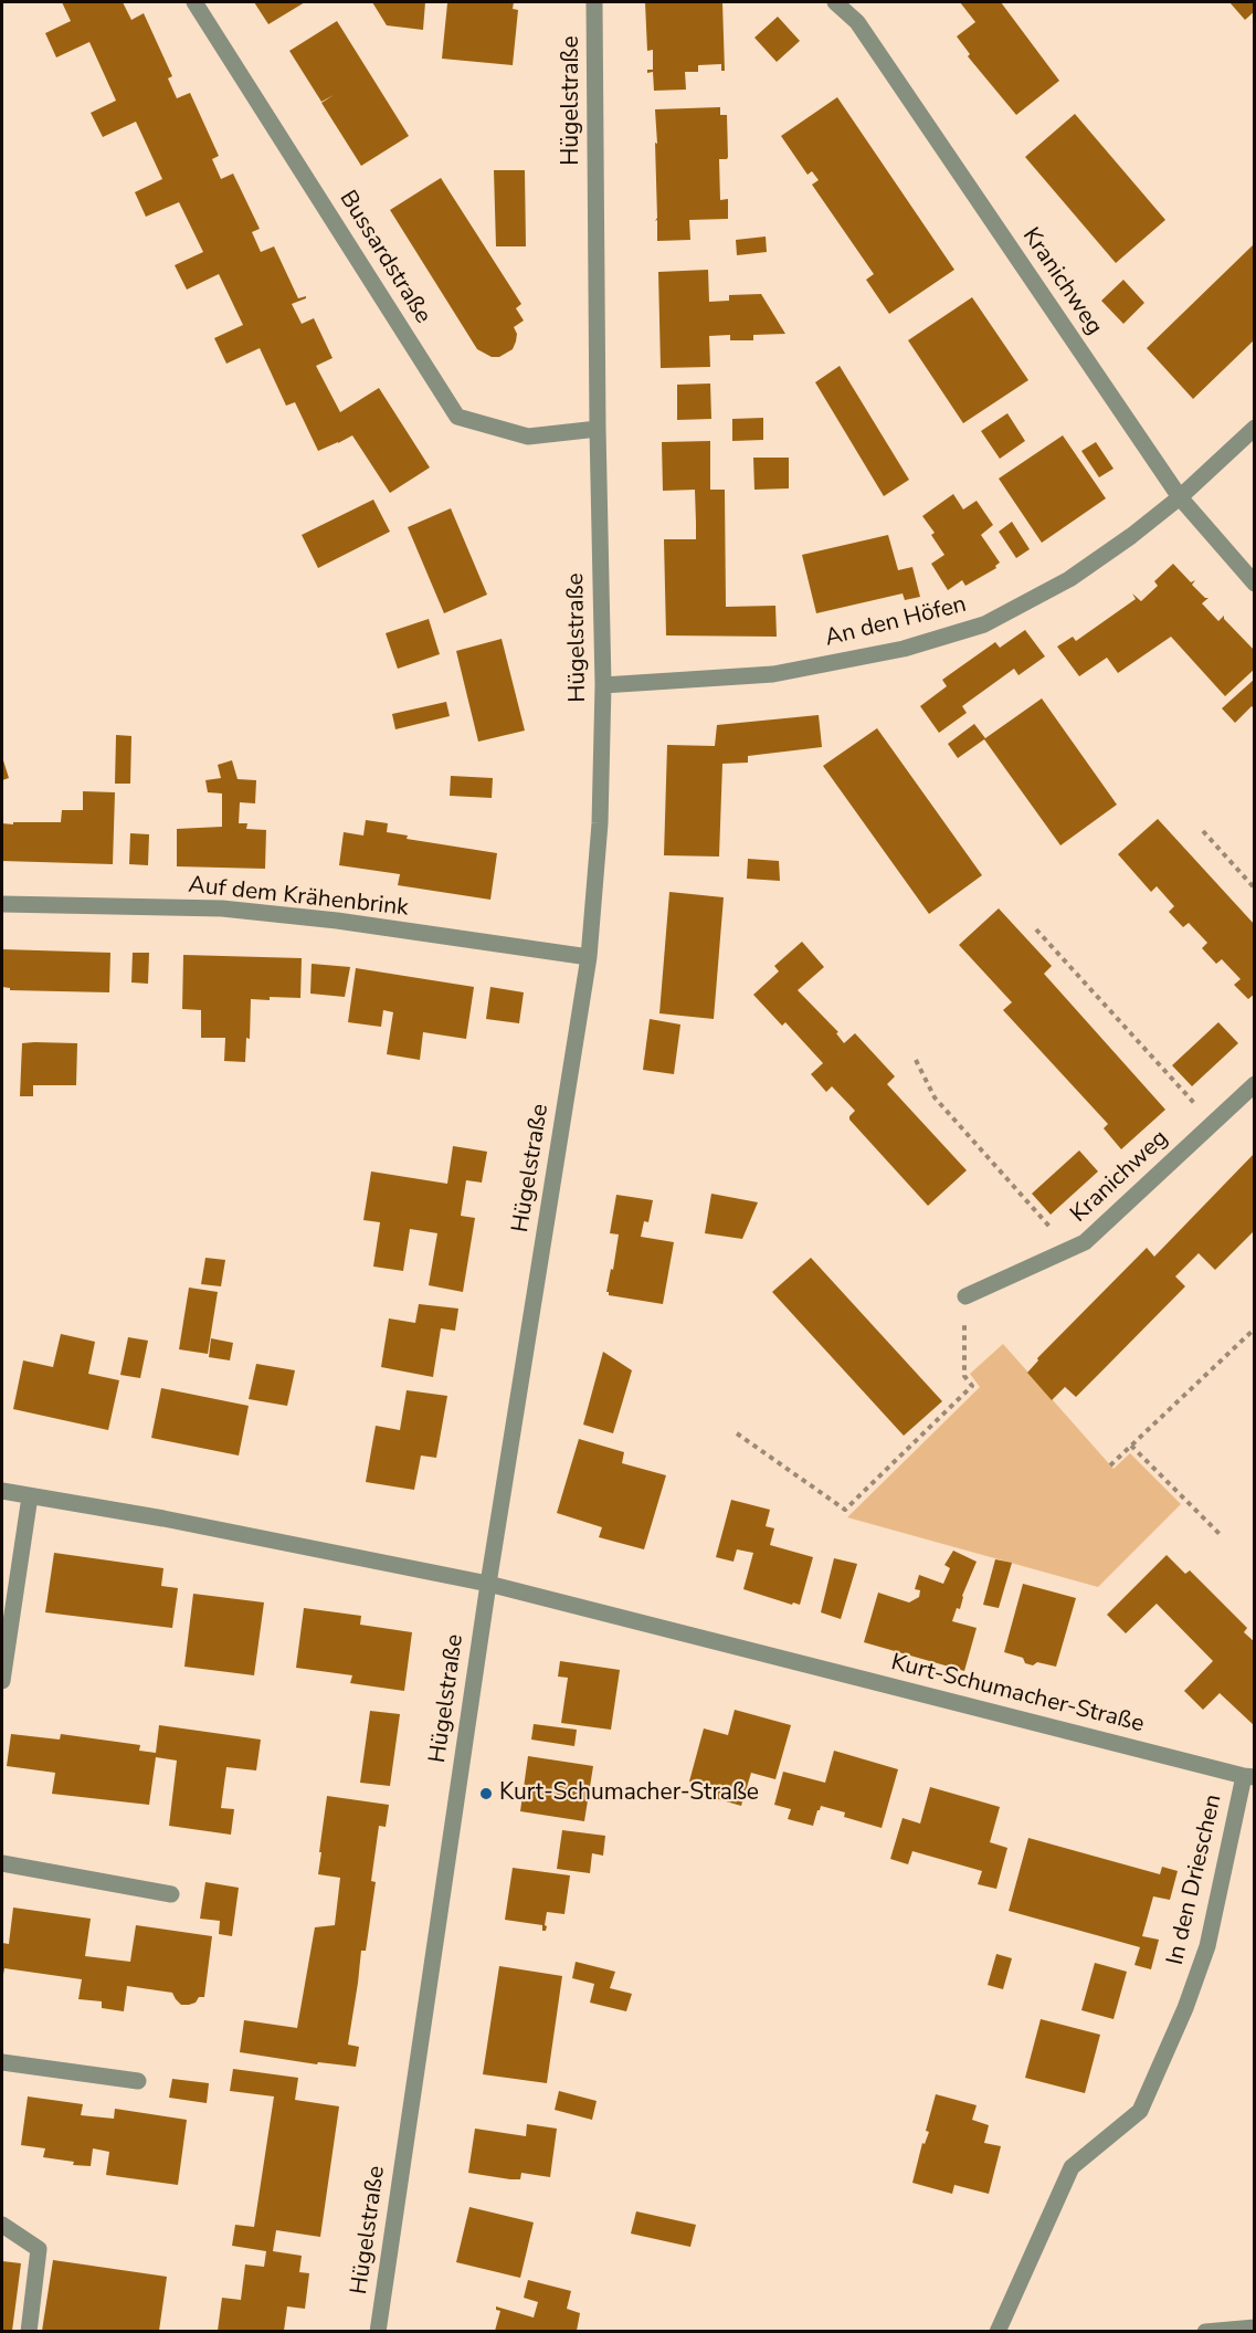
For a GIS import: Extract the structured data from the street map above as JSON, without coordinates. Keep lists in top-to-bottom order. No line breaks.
{"streets":{"street":["Hügelstraße","Bussardstraße","Kranichweg","An den Höfen","Auf dem Krähenbrink","Kurt-Schumacher-Straße","In den Drieschen"]},"crossings":[["Hügelstraße","Bussardstraße"],["Hügelstraße","An den Höfen"],["Hügelstraße","Auf dem Krähenbrink"],["Hügelstraße","Kurt-Schumacher-Straße"],["Kranichweg","An den Höfen"],["Kurt-Schumacher-Straße","In den Drieschen"]],"places":["Kurt-Schumacher-Straße"]}
